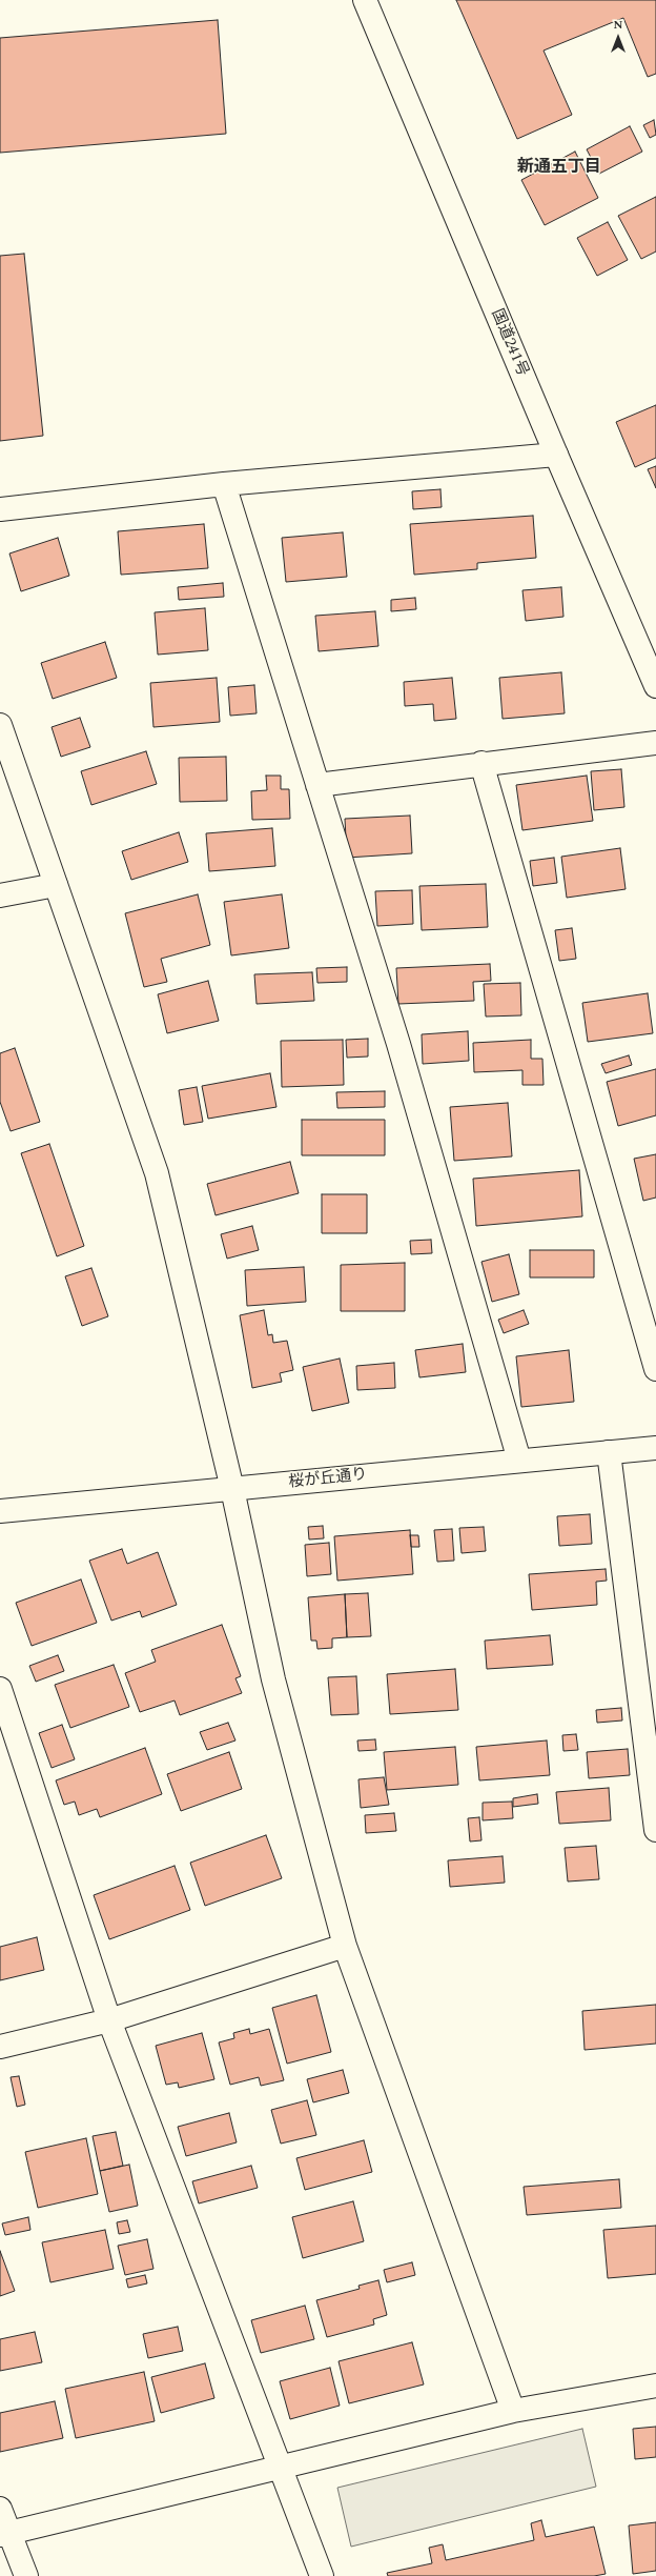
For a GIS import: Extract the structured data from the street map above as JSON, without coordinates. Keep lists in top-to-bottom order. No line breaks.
{"streets":{"main road":["国道241号","桜が丘通り"]},"districts":["新通五丁目"],"north":"top"}
